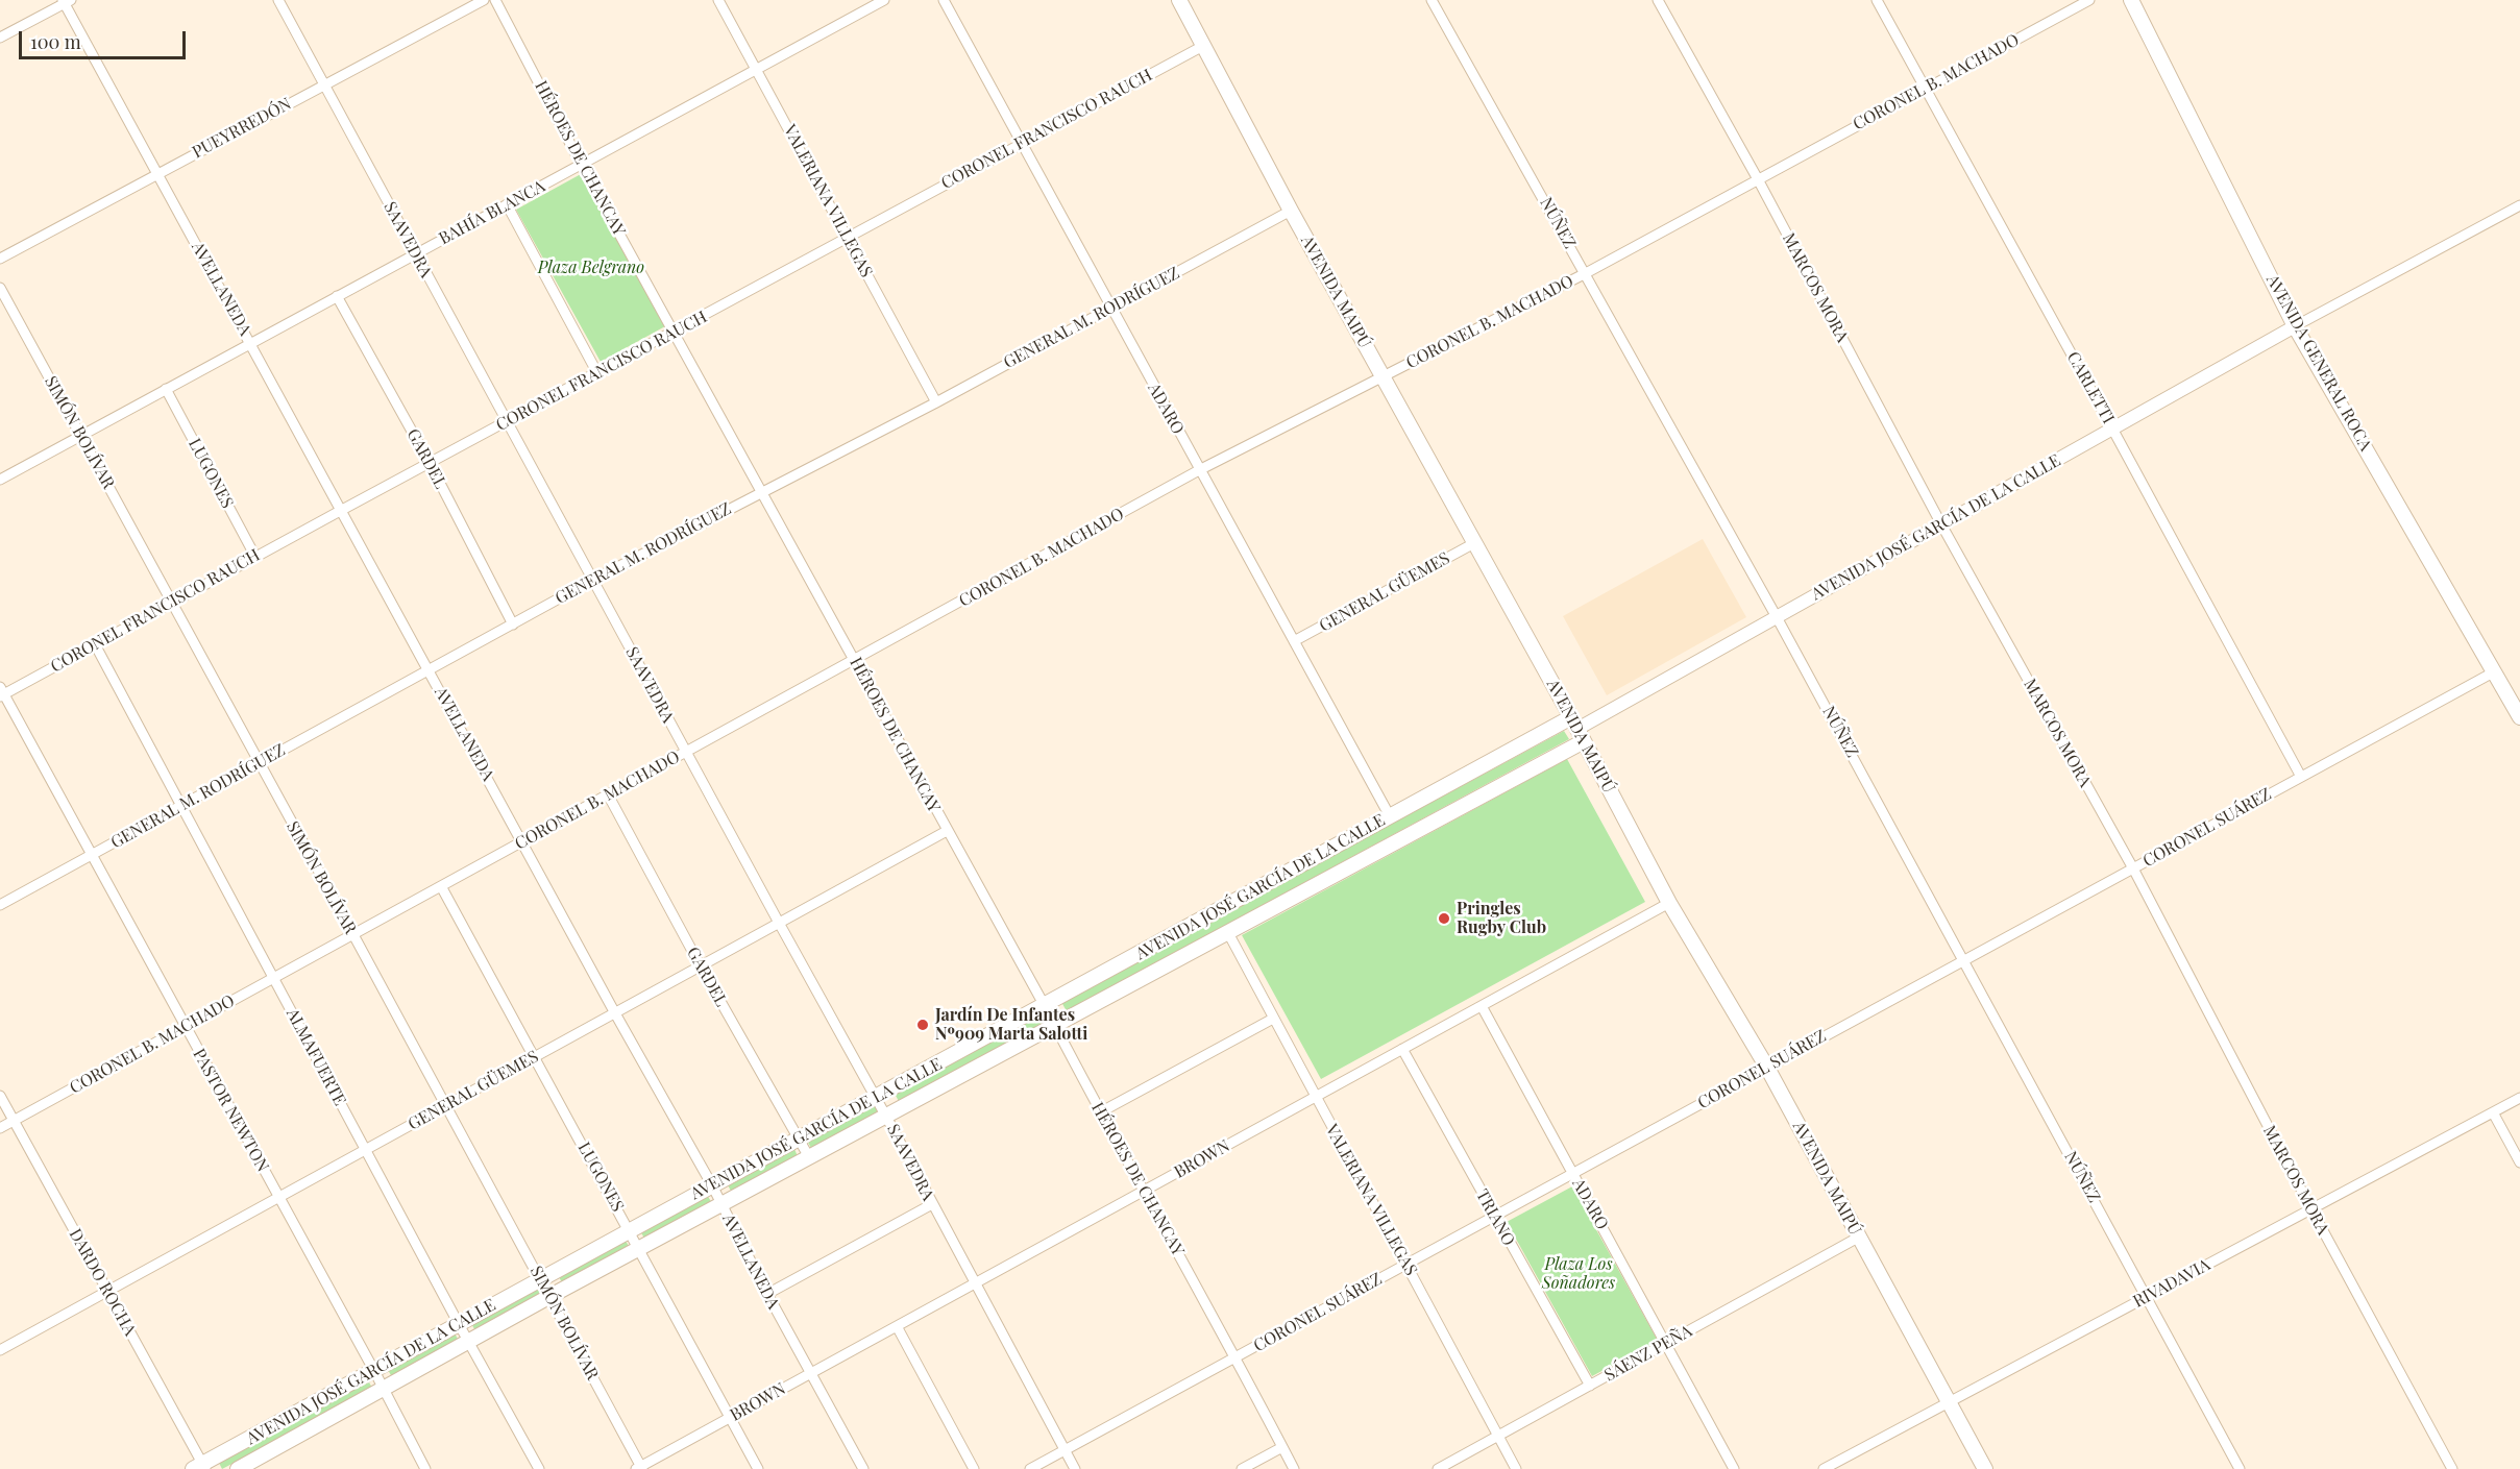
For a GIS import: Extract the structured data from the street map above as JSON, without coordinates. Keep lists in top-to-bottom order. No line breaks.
{"streets":{"main road":["AVENIDA MAIPÚ","AVENIDA GENERAL ROCA","AVENIDA JOSÉ GARCÍA DE LA CALLE"],"street":["CORONEL B. MACHADO","PUEYRREDÓN","CORONEL FRANCISCO RAUCH","HÉROES DE CHANCAY","VALERIANA VILLEGAS","BAHÍA BLANCA","NÚÑEZ","SAAVEDRA","MARCOS MORA","AVELLANEDA","GENERAL M. RODRÍGUEZ","CARLETTI","ADARO","SIMÓN BOLÍVAR","GARDEL","LUGONES","GENERAL GÜEMES","CORONEL SUÁREZ","ALMAFUERTE","PASTOR NEWTON","BROWN","TRIANO","DARDO ROCHA","RIVADAVIA","SÁENZ PEÑA"]},"crossings":[["CORONEL B. MACHADO","HÉROES DE CHANCAY"],["CORONEL B. MACHADO","NÚÑEZ"],["CORONEL B. MACHADO","SAAVEDRA"],["CORONEL B. MACHADO","MARCOS MORA"],["CORONEL B. MACHADO","AVELLANEDA"],["CORONEL B. MACHADO","AVENIDA MAIPÚ"],["CORONEL B. MACHADO","CARLETTI"],["CORONEL B. MACHADO","ADARO"],["CORONEL B. MACHADO","SIMÓN BOLÍVAR"],["CORONEL B. MACHADO","GARDEL"],["CORONEL B. MACHADO","LUGONES"],["CORONEL B. MACHADO","ALMAFUERTE"],["CORONEL B. MACHADO","PASTOR NEWTON"],["CORONEL B. MACHADO","DARDO ROCHA"],["PUEYRREDÓN","SAAVEDRA"],["PUEYRREDÓN","AVELLANEDA"],["CORONEL FRANCISCO RAUCH","HÉROES DE CHANCAY"],["CORONEL FRANCISCO RAUCH","VALERIANA VILLEGAS"],["CORONEL FRANCISCO RAUCH","SAAVEDRA"],["CORONEL FRANCISCO RAUCH","AVELLANEDA"],["CORONEL FRANCISCO RAUCH","AVENIDA MAIPÚ"],["CORONEL FRANCISCO RAUCH","ADARO"],["CORONEL FRANCISCO RAUCH","SIMÓN BOLÍVAR"],["CORONEL FRANCISCO RAUCH","GARDEL"],["CORONEL FRANCISCO RAUCH","LUGONES"],["CORONEL FRANCISCO RAUCH","ALMAFUERTE"],["CORONEL FRANCISCO RAUCH","PASTOR NEWTON"],["HÉROES DE CHANCAY","BAHÍA BLANCA"],["HÉROES DE CHANCAY","GENERAL M. RODRÍGUEZ"],["HÉROES DE CHANCAY","AVENIDA JOSÉ GARCÍA DE LA CALLE"],["HÉROES DE CHANCAY","GENERAL GÜEMES"],["HÉROES DE CHANCAY","CORONEL SUÁREZ"],["HÉROES DE CHANCAY","BROWN"],["VALERIANA VILLEGAS","BAHÍA BLANCA"],["VALERIANA VILLEGAS","GENERAL M. RODRÍGUEZ"],["VALERIANA VILLEGAS","AVENIDA JOSÉ GARCÍA DE LA CALLE"],["VALERIANA VILLEGAS","CORONEL SUÁREZ"],["VALERIANA VILLEGAS","BROWN"],["VALERIANA VILLEGAS","SÁENZ PEÑA"],["BAHÍA BLANCA","SAAVEDRA"],["BAHÍA BLANCA","AVELLANEDA"],["BAHÍA BLANCA","SIMÓN BOLÍVAR"],["BAHÍA BLANCA","GARDEL"],["BAHÍA BLANCA","LUGONES"],["NÚÑEZ","AVENIDA JOSÉ GARCÍA DE LA CALLE"],["NÚÑEZ","CORONEL SUÁREZ"],["NÚÑEZ","RIVADAVIA"],["SAAVEDRA","GENERAL M. RODRÍGUEZ"],["SAAVEDRA","AVENIDA JOSÉ GARCÍA DE LA CALLE"],["SAAVEDRA","GENERAL GÜEMES"],["SAAVEDRA","CORONEL SUÁREZ"],["SAAVEDRA","BROWN"],["MARCOS MORA","AVENIDA JOSÉ GARCÍA DE LA CALLE"],["MARCOS MORA","CORONEL SUÁREZ"],["MARCOS MORA","RIVADAVIA"],["AVELLANEDA","GENERAL M. RODRÍGUEZ"],["AVELLANEDA","AVENIDA JOSÉ GARCÍA DE LA CALLE"],["AVELLANEDA","GENERAL GÜEMES"],["AVELLANEDA","BROWN"],["AVENIDA MAIPÚ","GENERAL M. RODRÍGUEZ"],["AVENIDA MAIPÚ","AVENIDA JOSÉ GARCÍA DE LA CALLE"],["AVENIDA MAIPÚ","GENERAL GÜEMES"],["AVENIDA MAIPÚ","CORONEL SUÁREZ"],["AVENIDA MAIPÚ","BROWN"],["AVENIDA MAIPÚ","RIVADAVIA"],["AVENIDA MAIPÚ","SÁENZ PEÑA"],["GENERAL M. RODRÍGUEZ","ADARO"],["GENERAL M. RODRÍGUEZ","SIMÓN BOLÍVAR"],["GENERAL M. RODRÍGUEZ","GARDEL"],["GENERAL M. RODRÍGUEZ","ALMAFUERTE"],["GENERAL M. RODRÍGUEZ","PASTOR NEWTON"],["AVENIDA GENERAL ROCA","AVENIDA JOSÉ GARCÍA DE LA CALLE"],["AVENIDA GENERAL ROCA","CORONEL SUÁREZ"],["CARLETTI","AVENIDA JOSÉ GARCÍA DE LA CALLE"],["CARLETTI","CORONEL SUÁREZ"],["ADARO","AVENIDA JOSÉ GARCÍA DE LA CALLE"],["ADARO","GENERAL GÜEMES"],["ADARO","CORONEL SUÁREZ"],["ADARO","BROWN"],["ADARO","SÁENZ PEÑA"],["SIMÓN BOLÍVAR","AVENIDA JOSÉ GARCÍA DE LA CALLE"],["SIMÓN BOLÍVAR","GENERAL GÜEMES"],["SIMÓN BOLÍVAR","BROWN"],["GARDEL","AVENIDA JOSÉ GARCÍA DE LA CALLE"],["GARDEL","GENERAL GÜEMES"],["LUGONES","AVENIDA JOSÉ GARCÍA DE LA CALLE"],["LUGONES","GENERAL GÜEMES"],["LUGONES","BROWN"],["AVENIDA JOSÉ GARCÍA DE LA CALLE","ALMAFUERTE"],["AVENIDA JOSÉ GARCÍA DE LA CALLE","PASTOR NEWTON"],["AVENIDA JOSÉ GARCÍA DE LA CALLE","DARDO ROCHA"],["GENERAL GÜEMES","ALMAFUERTE"],["GENERAL GÜEMES","PASTOR NEWTON"],["GENERAL GÜEMES","DARDO ROCHA"],["CORONEL SUÁREZ","TRIANO"],["BROWN","TRIANO"],["TRIANO","SÁENZ PEÑA"]],"parks":["Plaza Belgrano","Plaza Los Soñadores"],"places":["Pringles Rugby Club","Jardín De Infantes Nº909 Marta Salotti"],"scale_bar":"100 m"}
